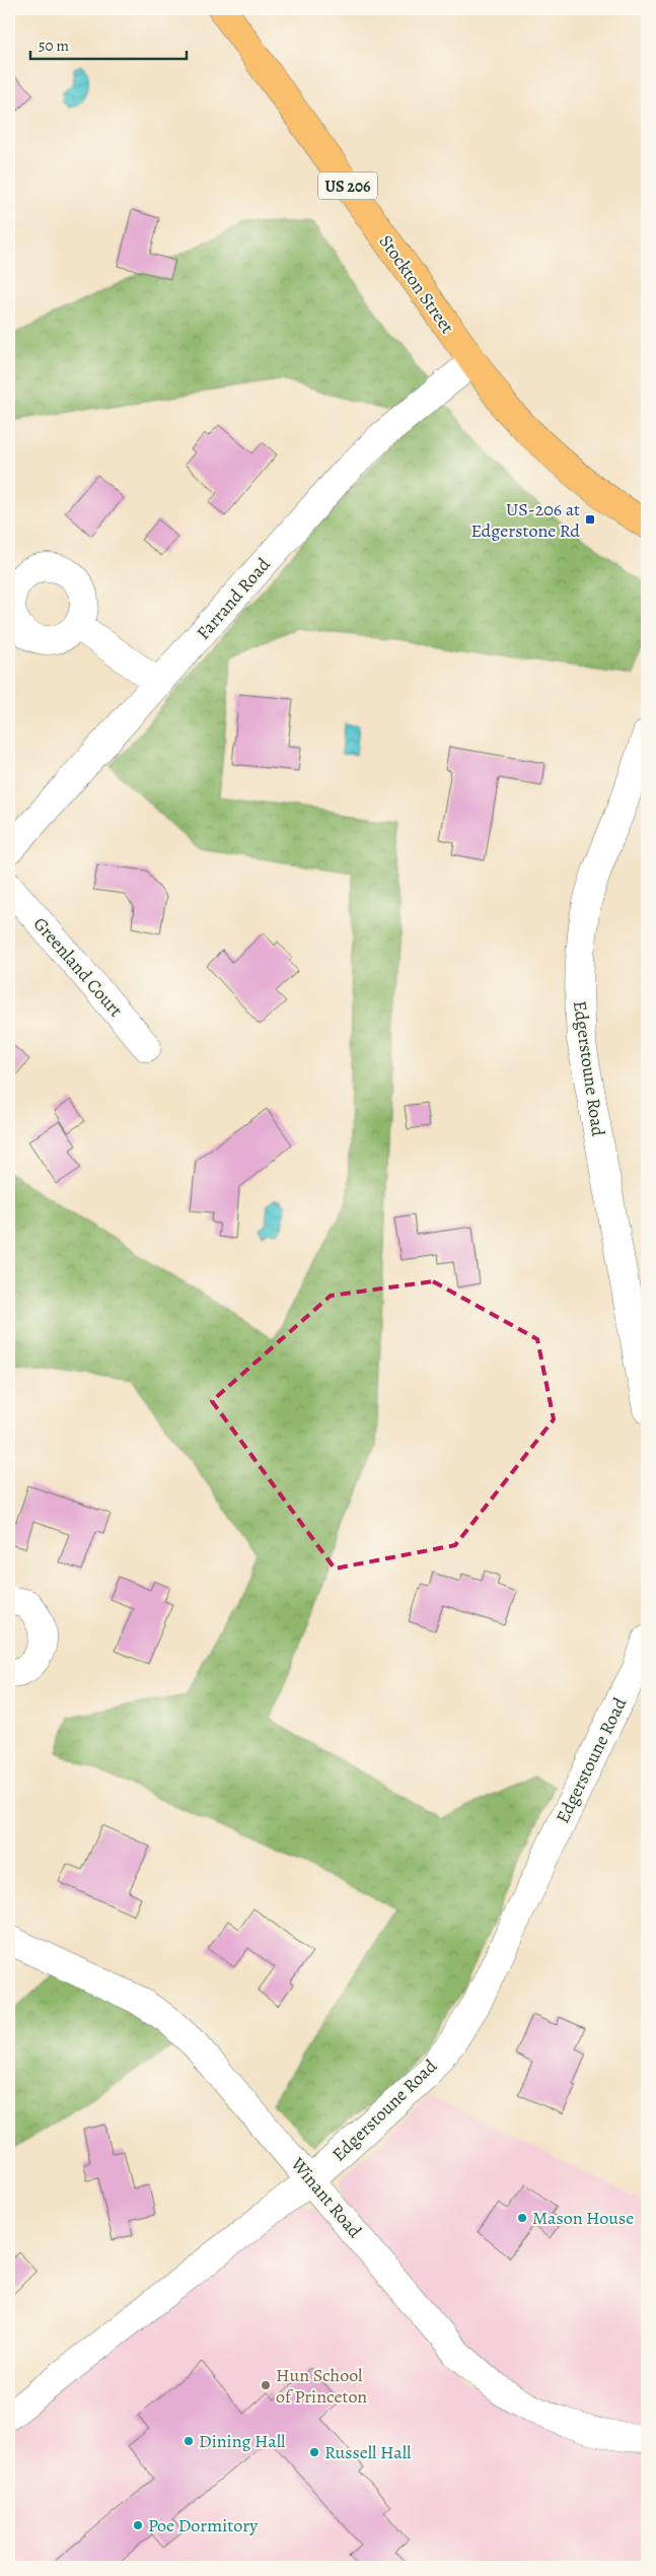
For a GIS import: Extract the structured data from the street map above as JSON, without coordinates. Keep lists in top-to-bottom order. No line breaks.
{"streets":{"highway":["US 206","Stockton Street"],"street":["Farrand Road","Greenland Court","Edgerstoune Road","Winant Road"]},"crossings":[["Stockton Street","Farrand Road"],["Edgerstoune Road","Winant Road"]],"places":{"transit":["US-206 at Edgerstone Rd"],"other":["Mason House","Hun School of Princeton","Dining Hall","Russell Hall","Poe Dormitory"]},"scale_bar":"50 m"}
